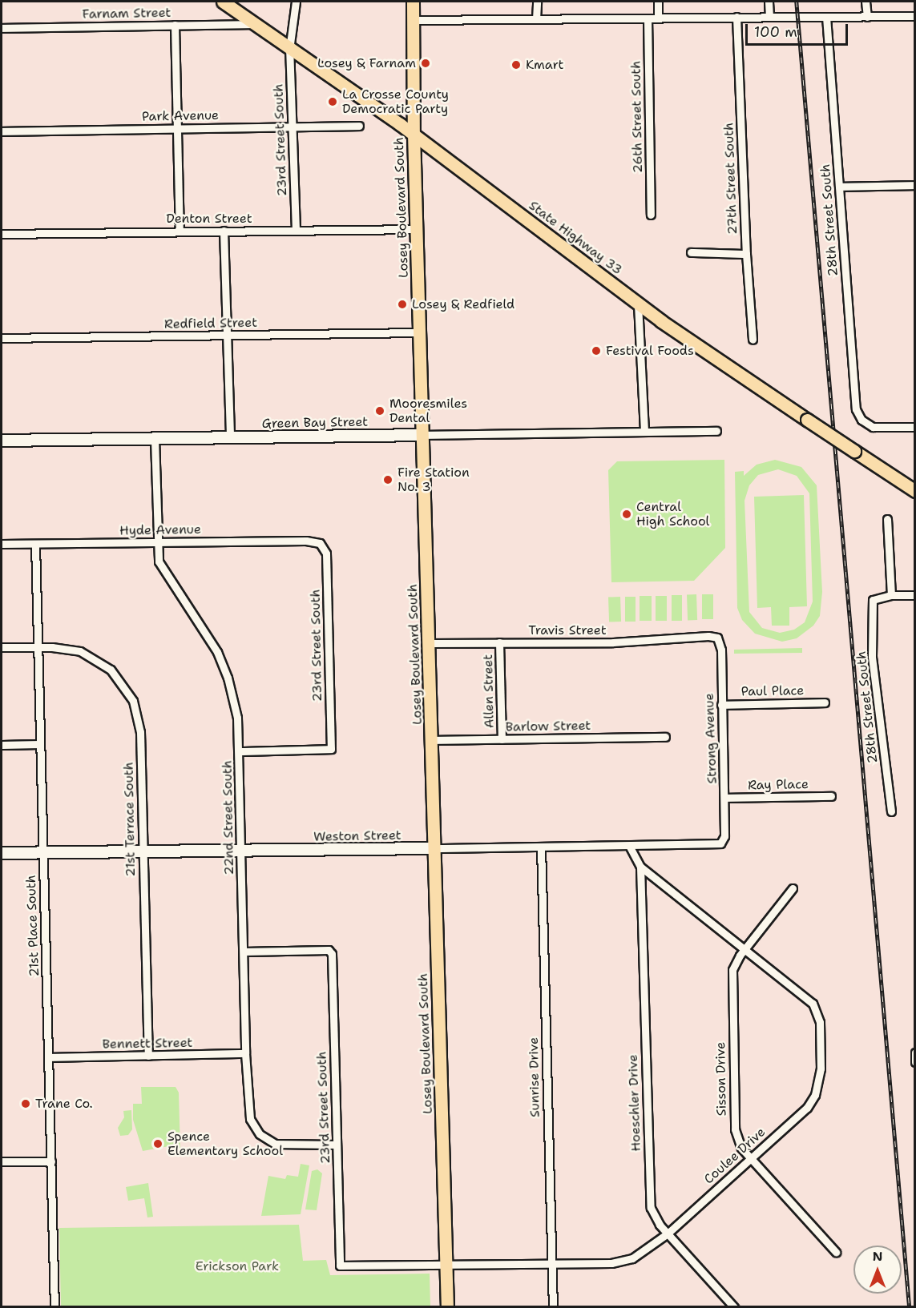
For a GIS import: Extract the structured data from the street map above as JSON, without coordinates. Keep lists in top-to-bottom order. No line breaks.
{"streets":{"main road":["Losey Boulevard South","State Highway 33"],"street":["Farnam Street","Park Avenue","26th Street South","23rd Street South","27th Street South","Denton Street","28th Street South","Redfield Street","Green Bay Street","Hyde Avenue","Travis Street","Allen Street","Paul Place","Barlow Street","Strong Avenue","Ray Place","22nd Street South","21st Terrace South","Weston Street","21st Place South","Bennett Street","Sunrise Drive","Sisson Drive","Hoeschler Drive","Coulee Drive"]},"crossings":[["Farnam Street","State Highway 33"],["Park Avenue","23rd Street South"],["23rd Street South","Denton Street"],["23rd Street South","State Highway 33"],["23rd Street South","Hyde Avenue"],["23rd Street South","22nd Street South"],["23rd Street South","Coulee Drive"],["Losey Boulevard South","Denton Street"],["Losey Boulevard South","State Highway 33"],["Losey Boulevard South","Redfield Street"],["Losey Boulevard South","Green Bay Street"],["Losey Boulevard South","Travis Street"],["Losey Boulevard South","Barlow Street"],["Losey Boulevard South","Weston Street"],["Losey Boulevard South","Coulee Drive"],["Green Bay Street","22nd Street South"],["Hyde Avenue","22nd Street South"],["Hyde Avenue","21st Place South"],["Travis Street","Allen Street"],["Travis Street","Strong Avenue"],["Allen Street","Barlow Street"],["Paul Place","Strong Avenue"],["Strong Avenue","Ray Place"],["Strong Avenue","Weston Street"],["22nd Street South","Weston Street"],["22nd Street South","Bennett Street"],["21st Terrace South","Weston Street"],["21st Terrace South","21st Place South"],["21st Terrace South","Bennett Street"],["Weston Street","21st Place South"],["Weston Street","Sunrise Drive"],["Weston Street","Coulee Drive"],["21st Place South","Bennett Street"],["Sunrise Drive","Coulee Drive"],["Sisson Drive","Coulee Drive"],["Hoeschler Drive","Coulee Drive"]],"parks":["Erickson Park"],"places":["Losey & Farnam","Kmart","La Crosse County Democratic Party","Losey & Redfield","Festival Foods","Mooresmiles Dental","Fire Station No. 3","Central High School","Trane Co.","Spence Elementary School"],"scale_bar":"100 m","north":"top"}
